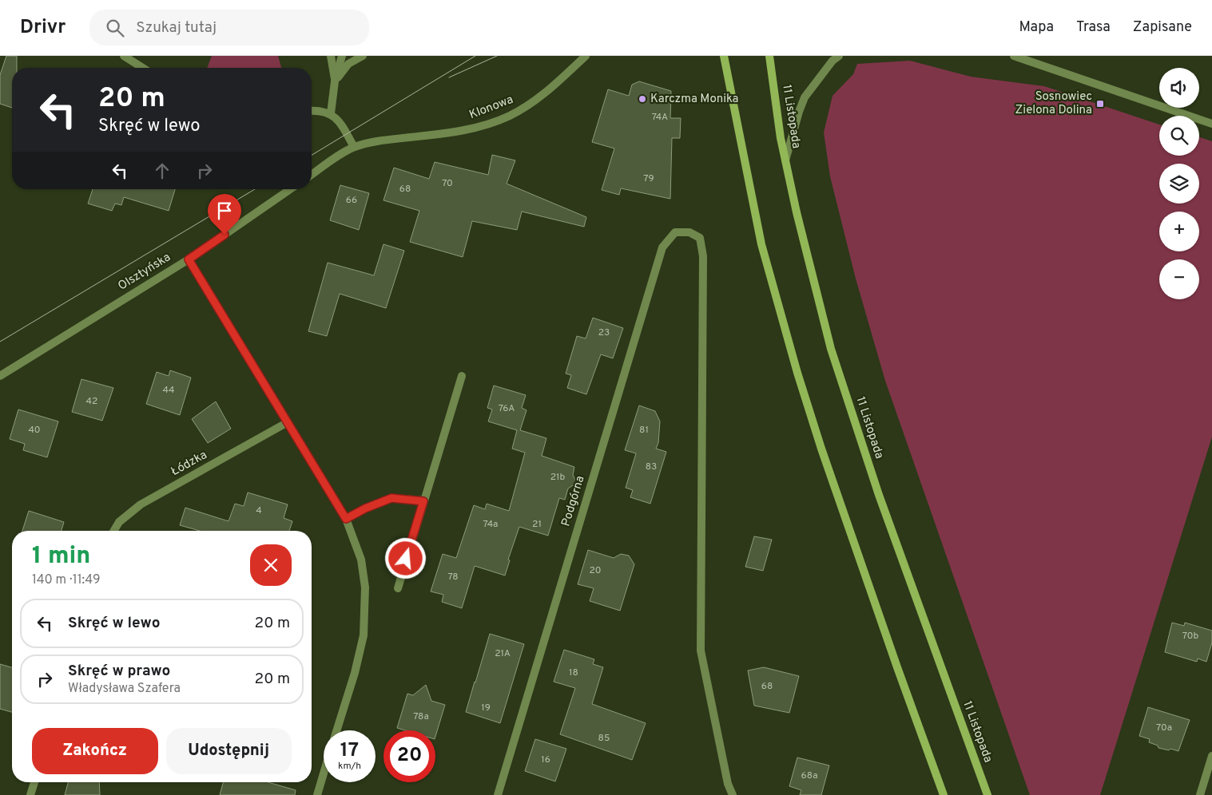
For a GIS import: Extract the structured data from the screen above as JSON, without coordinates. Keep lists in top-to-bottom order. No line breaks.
{"streets":{"main road":["11 Listopada"],"street":["Klonowa","Olsztyńska","Łódzka","Podgórna"]},"places":{"other":["Karczma Monika"],"transit":["Sosnowiec Zielona Dolina"]},"house_numbers":["74A","79","70","68","66","23","44","42","76A","40","81","83","21b","4","74a","21","20","78","70b","21A","18","68","19","78a","70a","85","16","68a"],"page":{"header":"Drivr","search":"Szukaj tutaj","nav":["Mapa","Trasa","Zapisane"],"map_buttons":["+","−"],"turn":["20 m","Skręć w lewo"],"heading":["1 min","140 m · 11:49"],"list":[{"name":"Skręć w lewo","value":"20 m"},{"name":"Skręć w prawo","note":"Władysława Szafera","value":"20 m"}],"buttons":["Zakończ","Udostępnij"],"speed":"17 km/h","limit":"20"}}
